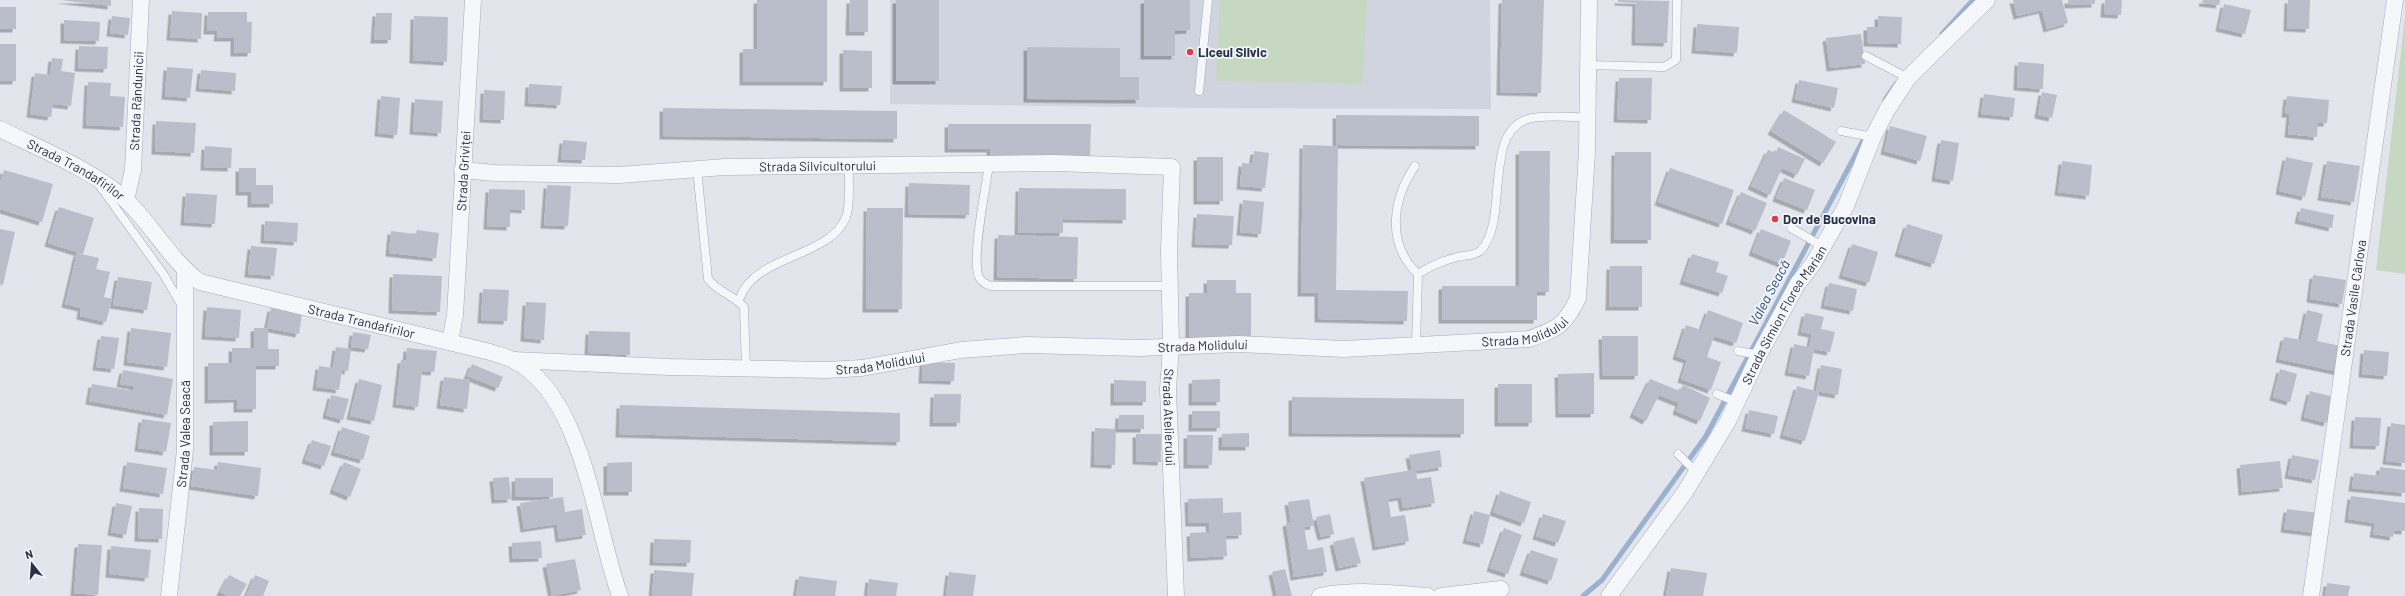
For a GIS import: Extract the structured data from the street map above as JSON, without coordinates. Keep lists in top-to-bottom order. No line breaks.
{"streets":{"street":["Strada Rândunicii","Strada Silvicultorului","Strada Trandafirilor","Strada Griviței","Strada Vasile Cârlova","Strada Simion Florea Marian","Strada Molidului","Strada Atelierului","Strada Valea Seacă"]},"crossings":[["Strada Rândunicii","Strada Trandafirilor"],["Strada Silvicultorului","Strada Griviței"],["Strada Silvicultorului","Strada Atelierului"],["Strada Trandafirilor","Strada Griviței"],["Strada Trandafirilor","Strada Molidului"],["Strada Trandafirilor","Strada Valea Seacă"],["Strada Molidului","Strada Atelierului"]],"water":["Valea Seacă"],"places":["Liceul Silvic","Dor de Bucovina"],"north":"top"}
